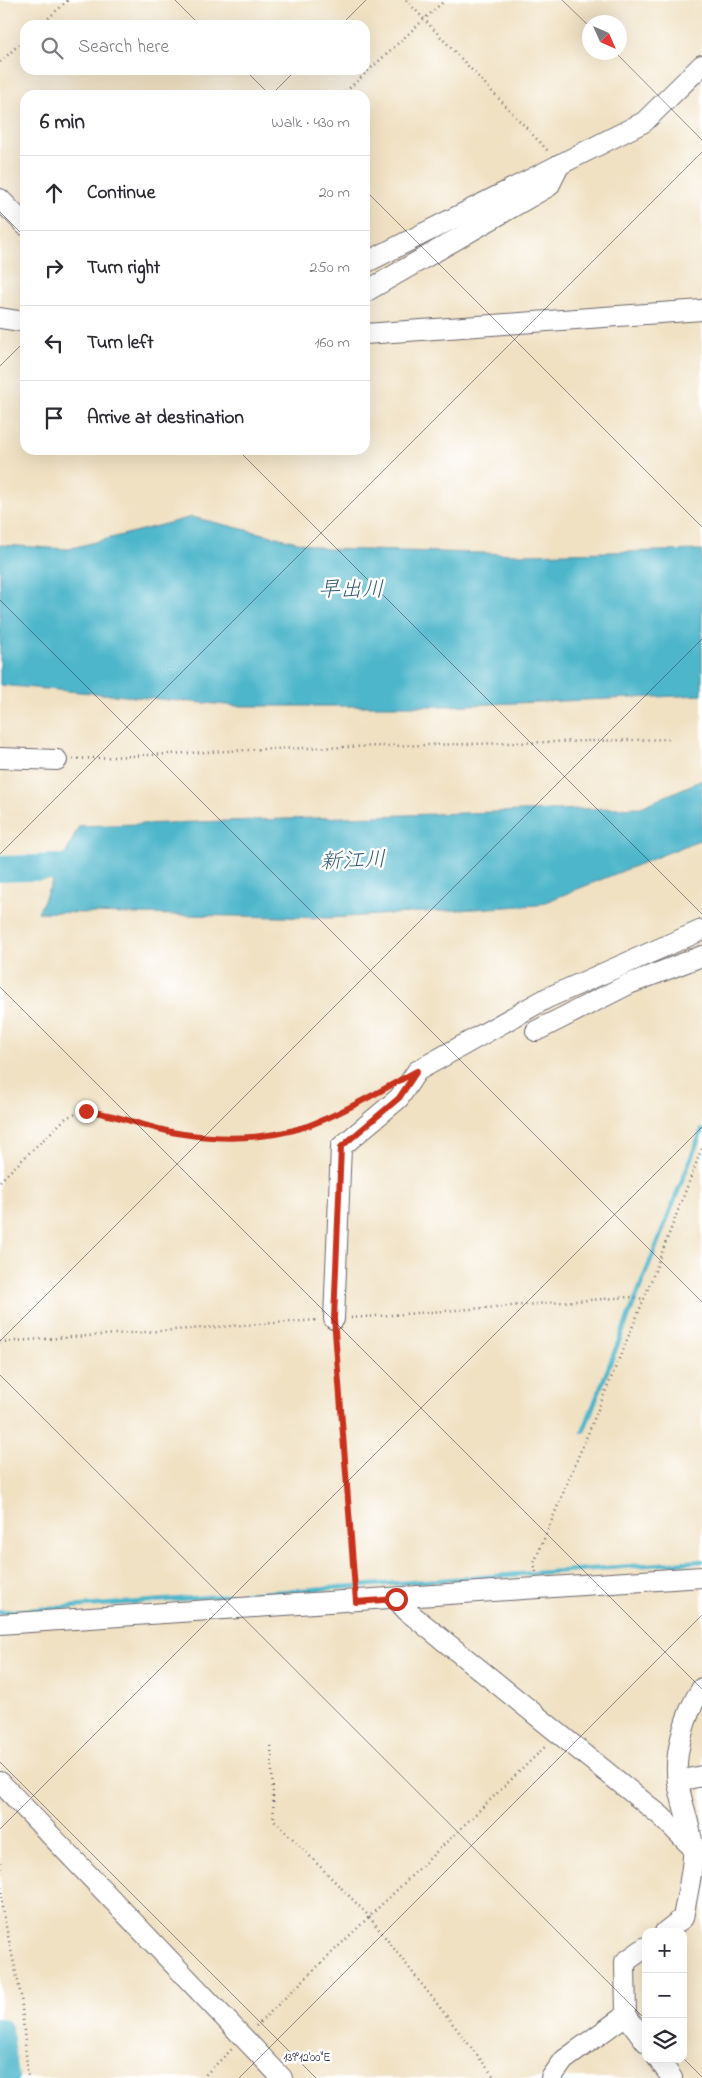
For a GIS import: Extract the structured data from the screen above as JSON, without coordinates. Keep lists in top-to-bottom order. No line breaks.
{"water":["早出川","新江川"],"north":"bottom right","page":{"search":"Search here","heading":["6 min","Walk · 430 m"],"list":[["Continue","20 m"],["Turn right","250 m"],["Turn left","160 m"],"Arrive at destination"],"map_buttons":["+","−"]},"coordinates":["139°12'00\"E"]}
